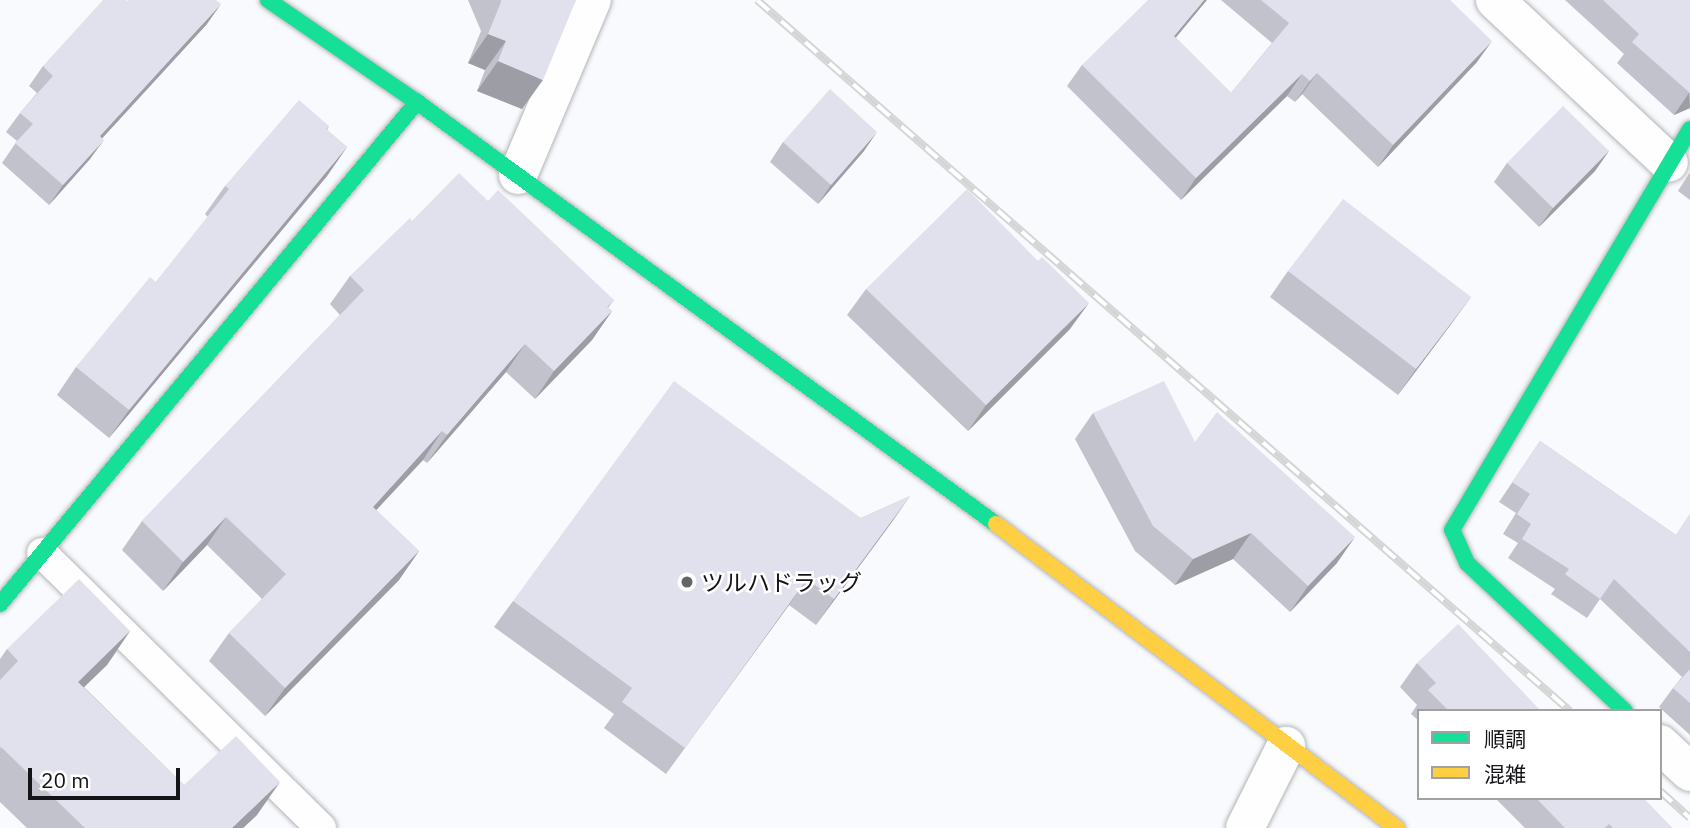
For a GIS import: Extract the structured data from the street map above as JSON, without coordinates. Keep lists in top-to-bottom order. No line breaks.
{"places":["ツルハドラッグ"],"legend":["順調","混雑"],"scale_bar":"20 m"}
